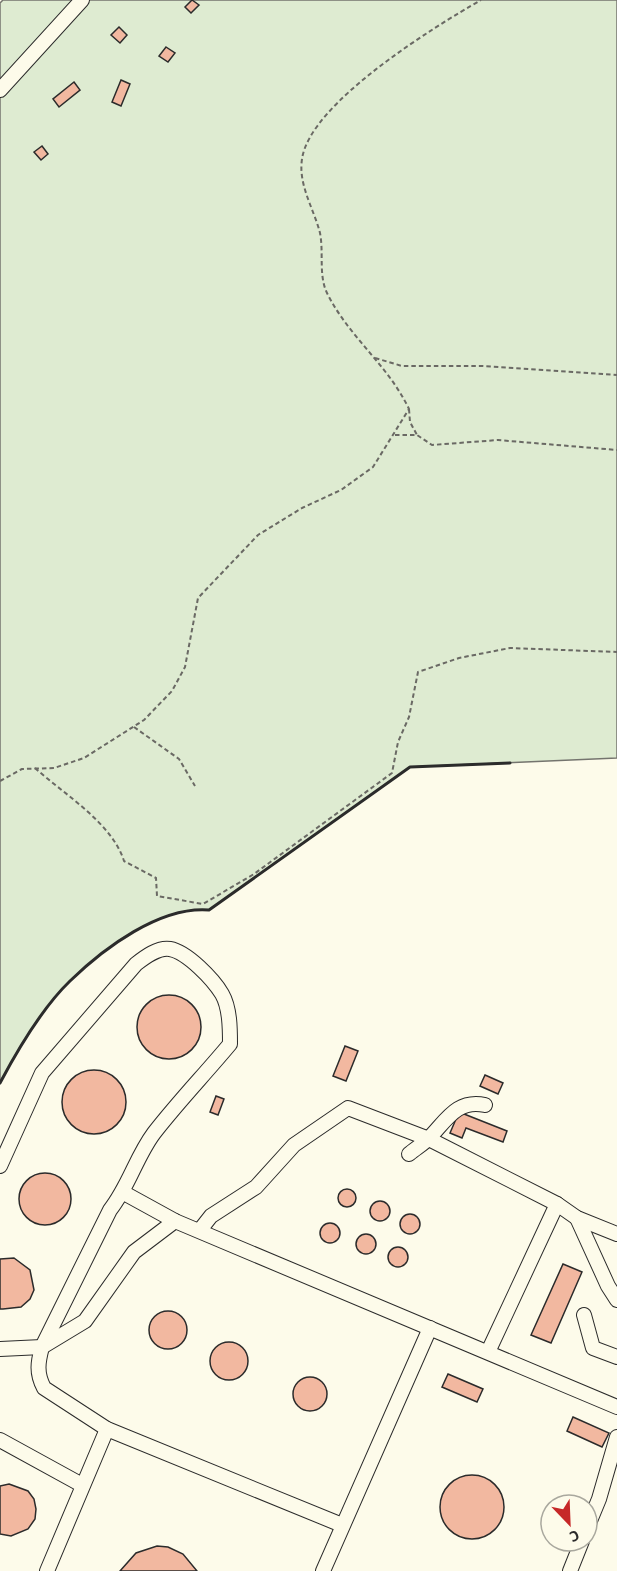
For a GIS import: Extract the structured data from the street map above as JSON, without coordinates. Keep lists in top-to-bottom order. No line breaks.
{"north":"bottom right"}
